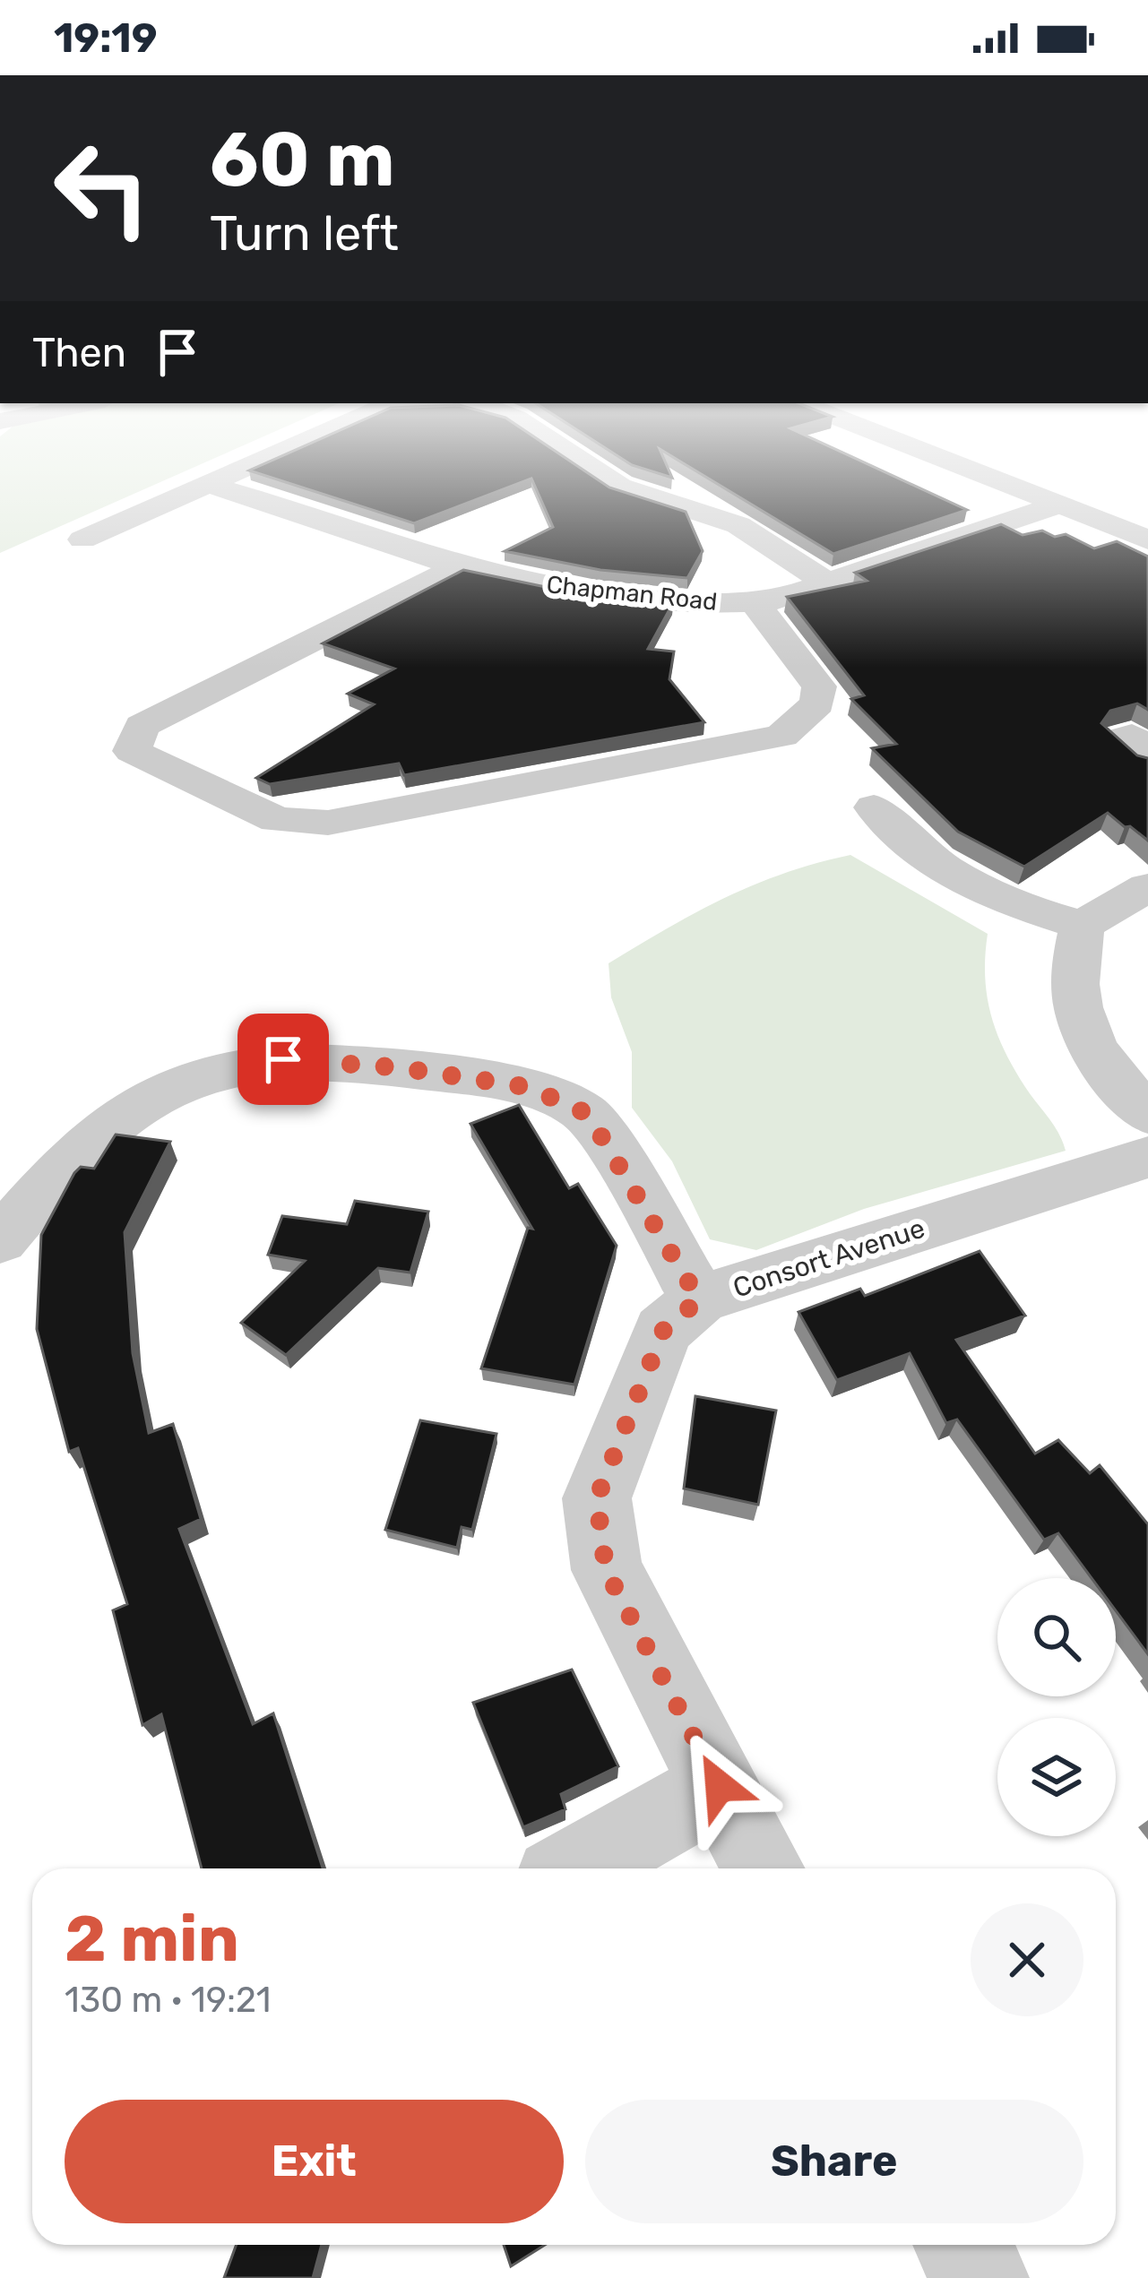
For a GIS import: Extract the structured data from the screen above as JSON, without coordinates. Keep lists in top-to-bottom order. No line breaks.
{"streets":{"street":["Chapman Road","Consort Avenue"]},"page":{"status":"19:19","turn":["60 m","Turn left"],"then":"Then","heading":["2 min","130 m · 19:21"],"buttons":["Exit","Share"]}}
